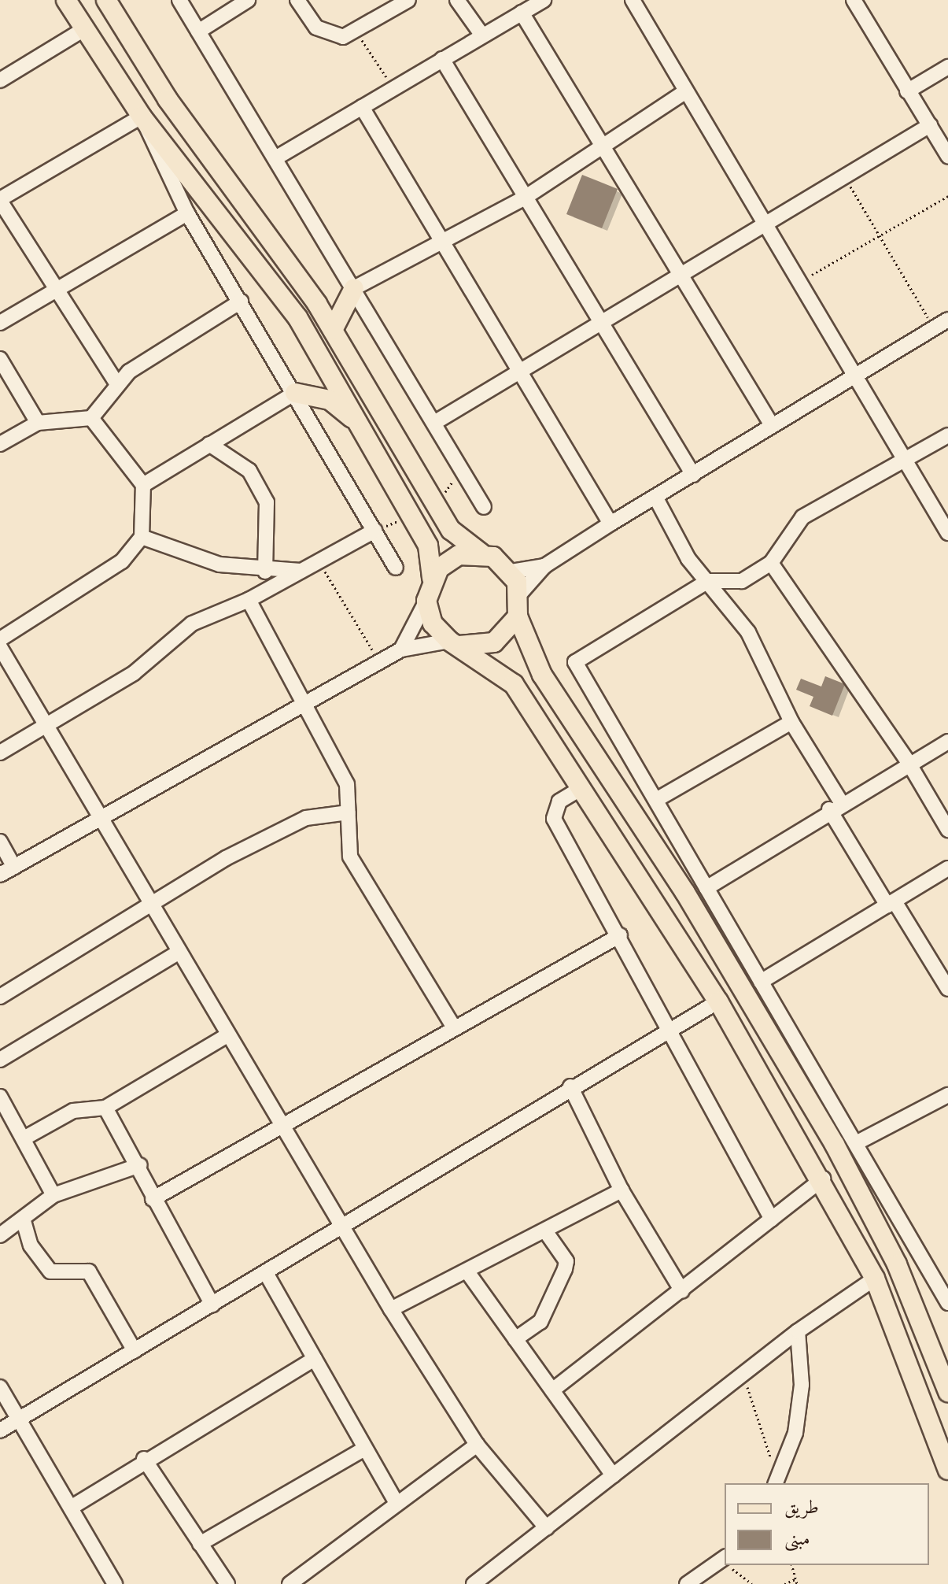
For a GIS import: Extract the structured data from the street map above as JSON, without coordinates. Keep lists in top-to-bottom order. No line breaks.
{"legend":["طريق","مبنى"]}
